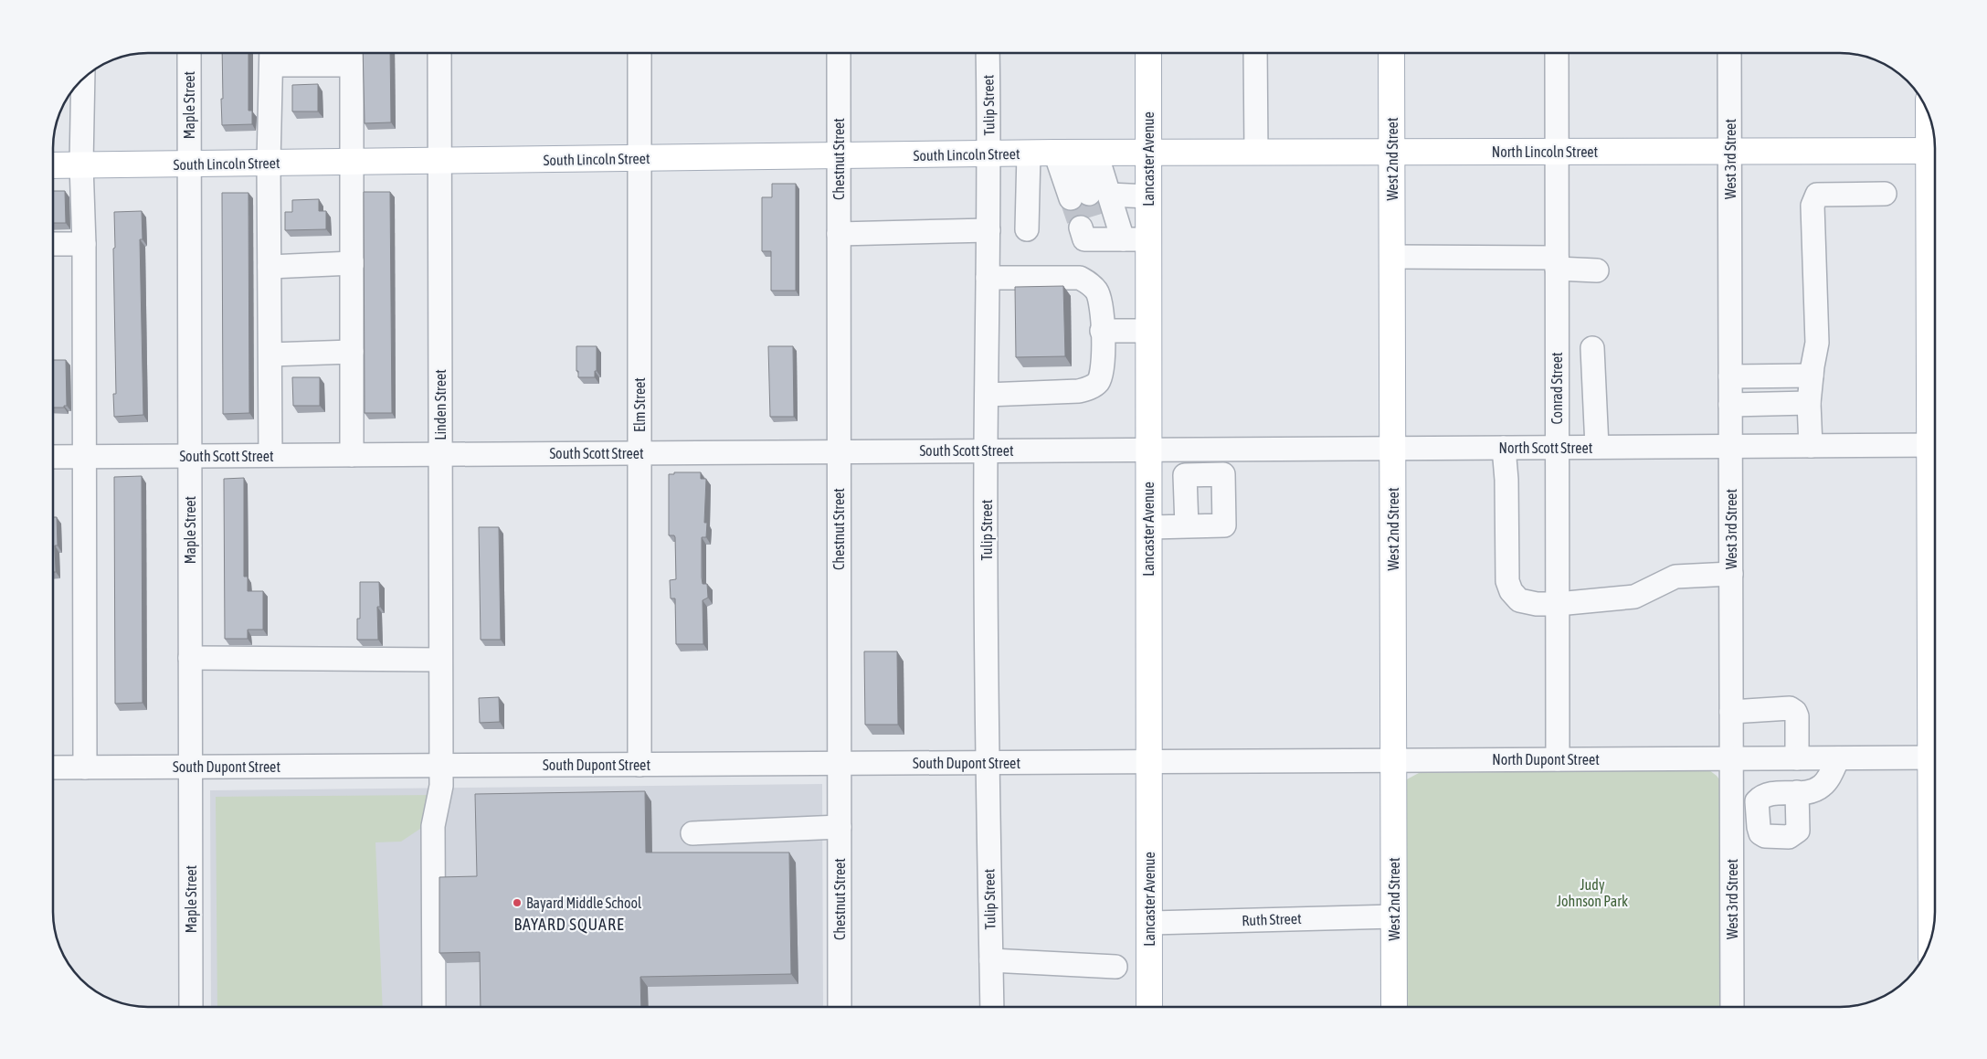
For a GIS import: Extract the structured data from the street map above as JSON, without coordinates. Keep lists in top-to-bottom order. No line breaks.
{"streets":{"main road":["North Lincoln Street","South Lincoln Street","Lancaster Avenue","West 2nd Street"],"street":["Maple Street","Tulip Street","Chestnut Street","West 3rd Street","Conrad Street","Linden Street","Elm Street","North Scott Street","South Scott Street","North Dupont Street","South Dupont Street","Ruth Street"]},"crossings":[["Maple Street","South Lincoln Street"],["Maple Street","South Scott Street"],["Maple Street","South Dupont Street"],["Tulip Street","South Lincoln Street"],["Tulip Street","South Scott Street"],["Tulip Street","South Dupont Street"],["North Lincoln Street","South Lincoln Street"],["North Lincoln Street","Lancaster Avenue"],["North Lincoln Street","West 2nd Street"],["North Lincoln Street","West 3rd Street"],["North Lincoln Street","Conrad Street"],["South Lincoln Street","Chestnut Street"],["South Lincoln Street","Lancaster Avenue"],["South Lincoln Street","Linden Street"],["South Lincoln Street","Elm Street"],["Chestnut Street","South Scott Street"],["Chestnut Street","South Dupont Street"],["Lancaster Avenue","North Scott Street"],["Lancaster Avenue","South Scott Street"],["Lancaster Avenue","North Dupont Street"],["Lancaster Avenue","South Dupont Street"],["Lancaster Avenue","Ruth Street"],["West 2nd Street","North Scott Street"],["West 2nd Street","North Dupont Street"],["West 2nd Street","Ruth Street"],["West 3rd Street","North Scott Street"],["West 3rd Street","North Dupont Street"],["Conrad Street","North Scott Street"],["Conrad Street","North Dupont Street"],["Linden Street","South Scott Street"],["Linden Street","South Dupont Street"],["Elm Street","South Scott Street"],["Elm Street","South Dupont Street"],["North Scott Street","South Scott Street"],["North Dupont Street","South Dupont Street"]],"districts":["BAYARD SQUARE"],"parks":["Judy Johnson Park"],"places":["Bayard Middle School"]}
